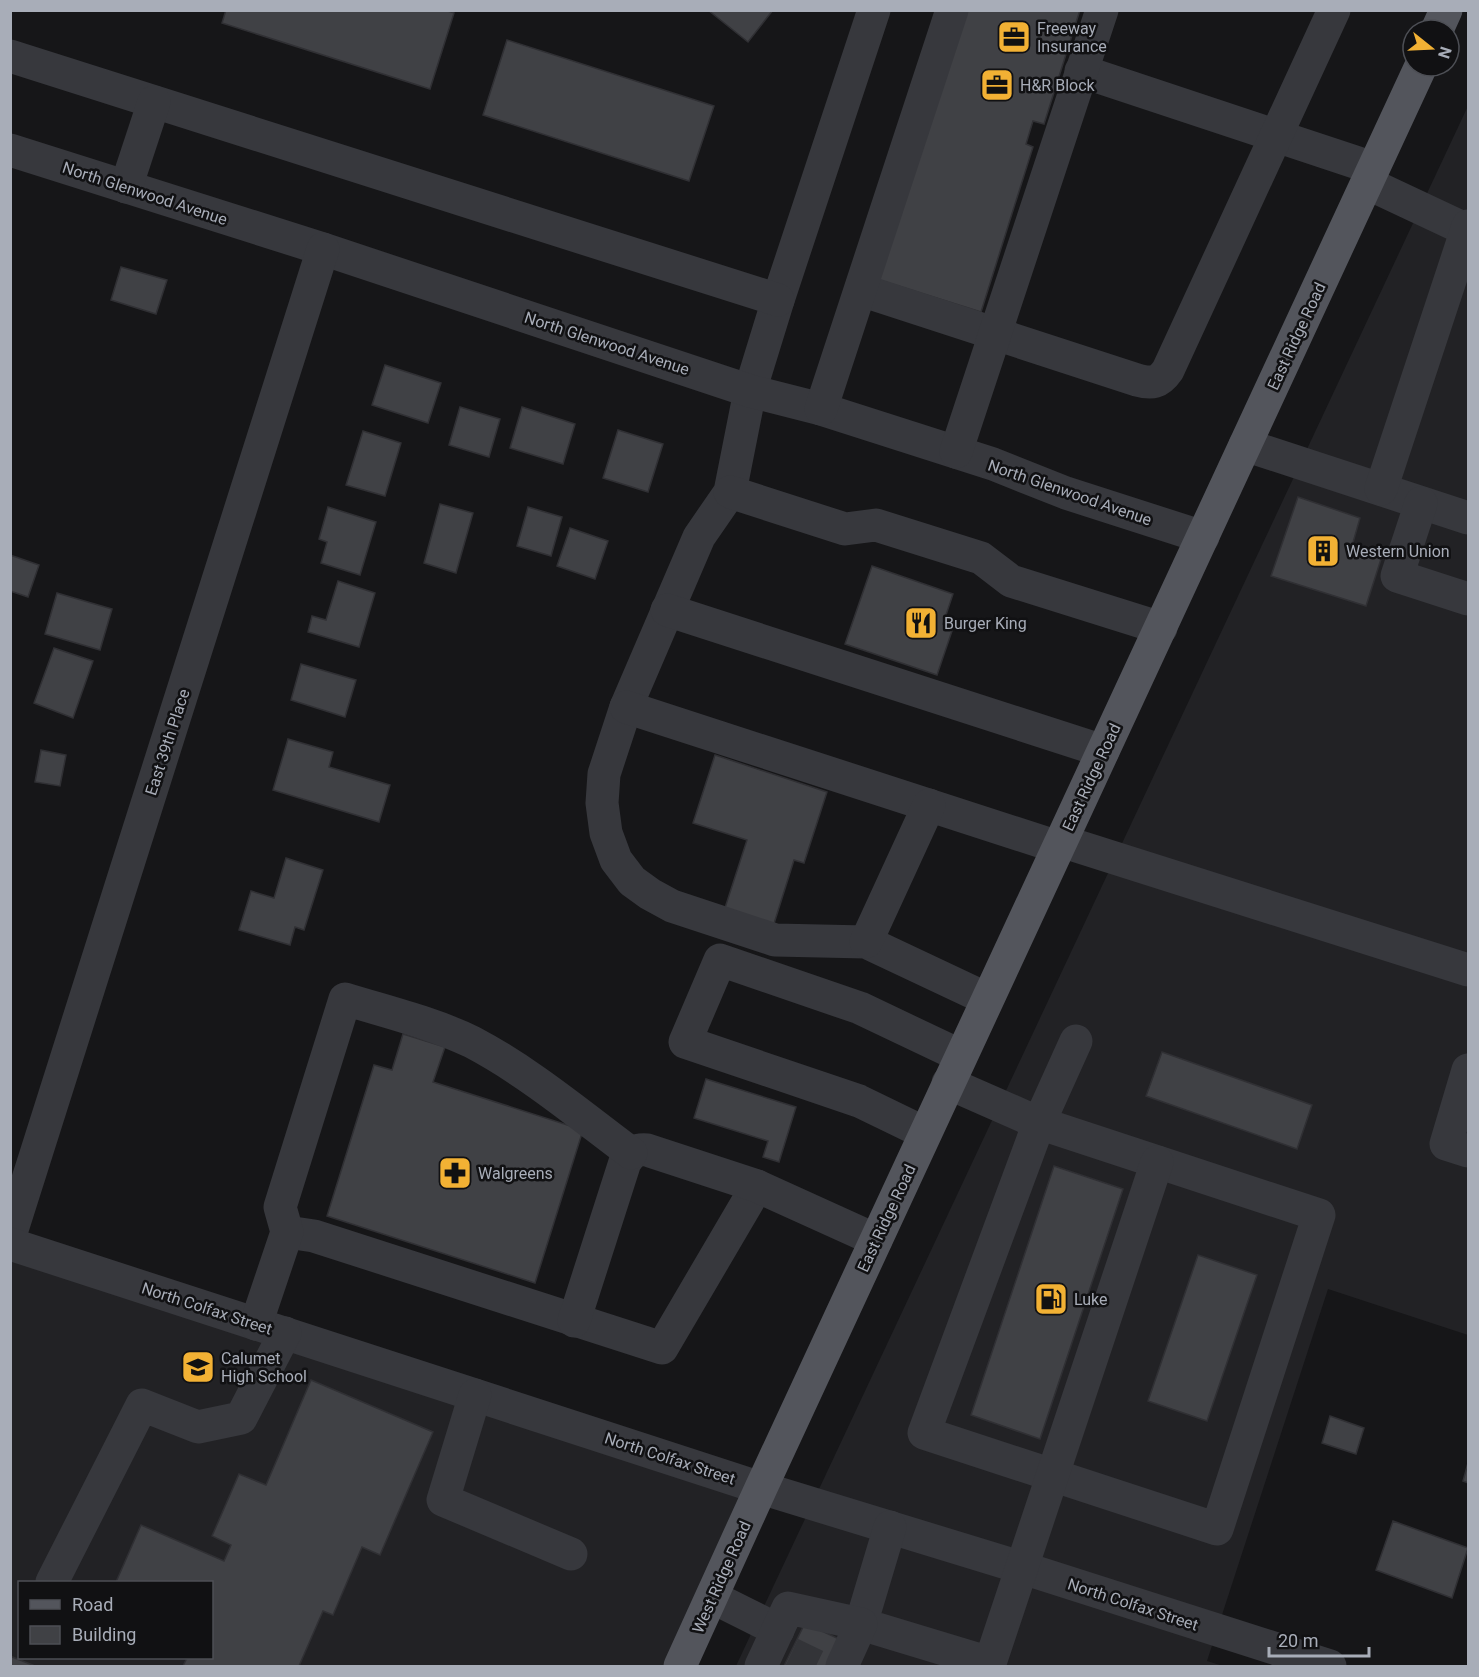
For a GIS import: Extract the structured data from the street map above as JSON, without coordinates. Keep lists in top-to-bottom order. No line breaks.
{"streets":{"main road":["East Ridge Road","West Ridge Road"],"street":["North Glenwood Avenue","East 39th Place","North Colfax Street"]},"crossings":[["North Glenwood Avenue","East Ridge Road"],["North Glenwood Avenue","East 39th Place"],["East Ridge Road","North Colfax Street"],["East Ridge Road","West Ridge Road"],["North Colfax Street","West Ridge Road"]],"places":{"office":["Freeway Insurance","H&R Block"],"building":["Western Union"],"restaurant":["Burger King"],"pharmacy":["Walgreens"],"fuel station":["Luke"],"school or university":["Calumet High School"]},"legend":["Road","Building"],"scale_bar":"20 m","north":"right"}
